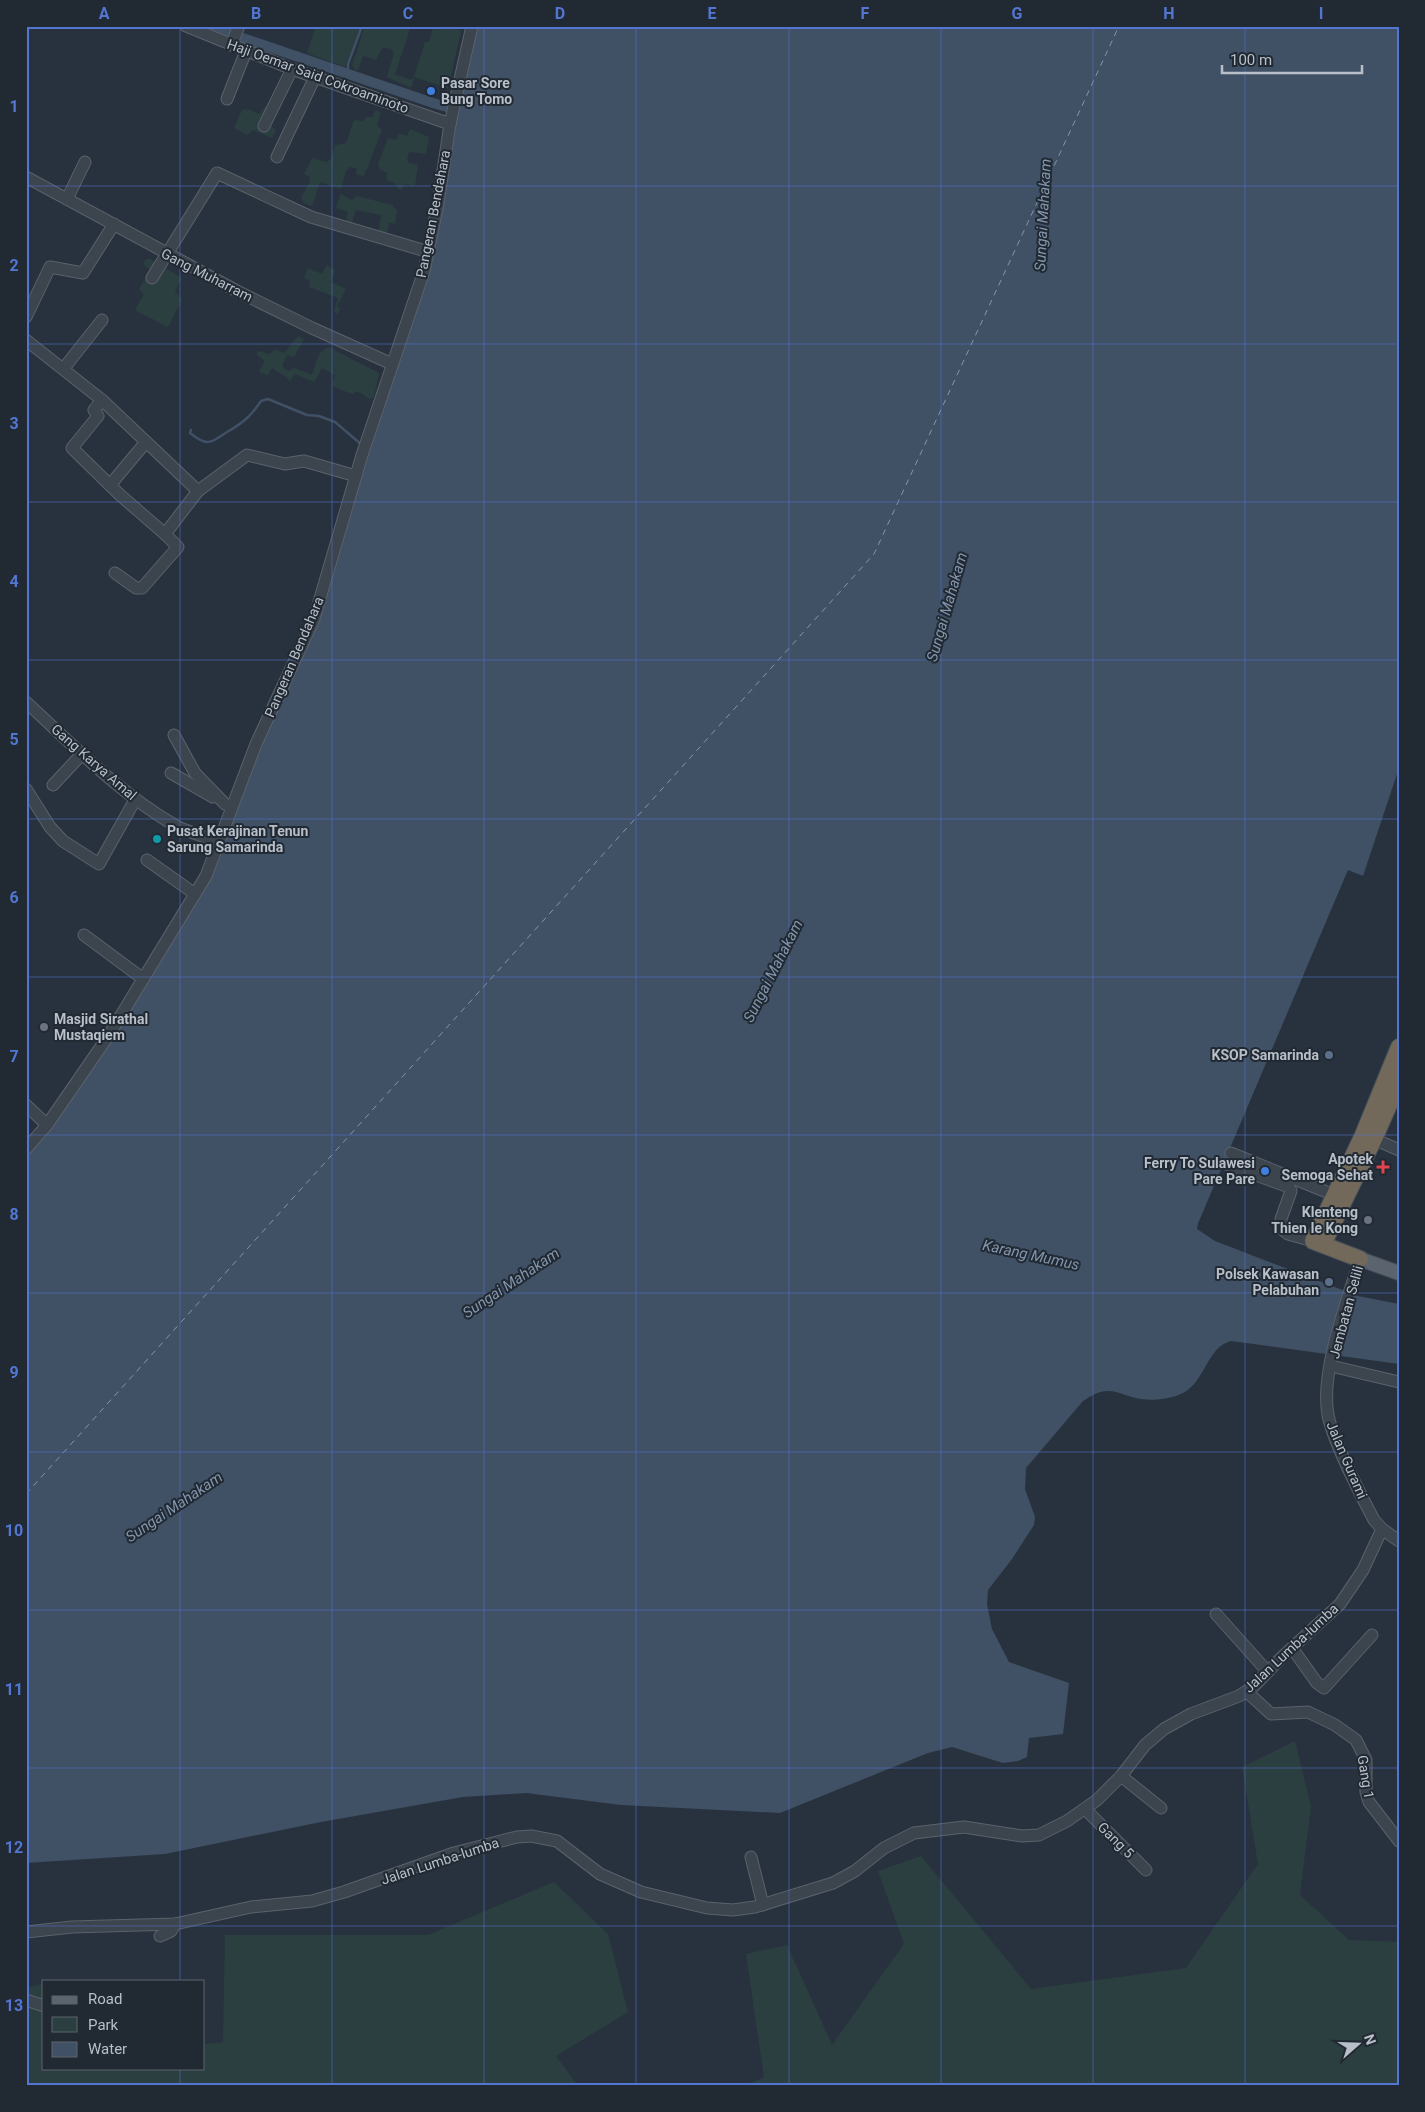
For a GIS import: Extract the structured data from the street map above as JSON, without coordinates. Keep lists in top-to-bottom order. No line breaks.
{"streets":{"street":["Haji Oemar Said Cokroaminoto","Pangeran Bendahara","Gang Muharram","Gang Karya Amal","Jembatan Selili","Jalan Gurami","Jalan Lumba-lumba","Gang 1","Gang 5"]},"crossings":[["Haji Oemar Said Cokroaminoto","Pangeran Bendahara"],["Pangeran Bendahara","Gang Muharram"],["Pangeran Bendahara","Gang Karya Amal"],["Jembatan Selili","Jalan Gurami"],["Jalan Gurami","Jalan Lumba-lumba"],["Jalan Lumba-lumba","Gang 1"],["Jalan Lumba-lumba","Gang 5"]],"water":["Sungai Mahakam","Karang Mumus"],"places":{"other":["Pasar Sore Bung Tomo","Pusat Kerajinan Tenun Sarung Samarinda","Masjid Sirathal Mustaqiem","KSOP Samarinda","Ferry To Sulawesi Pare Pare","Klenteng Thien Ie Kong","Polsek Kawasan Pelabuhan"],"health":["Apotek Semoga Sehat"]},"legend":["Road","Park","Water"],"scale_bar":"100 m","north":"right","grid":{"columns":["A","B","C","D","E","F","G","H","I"],"rows":["1","2","3","4","5","6","7","8","9","10","11","12","13"]}}
